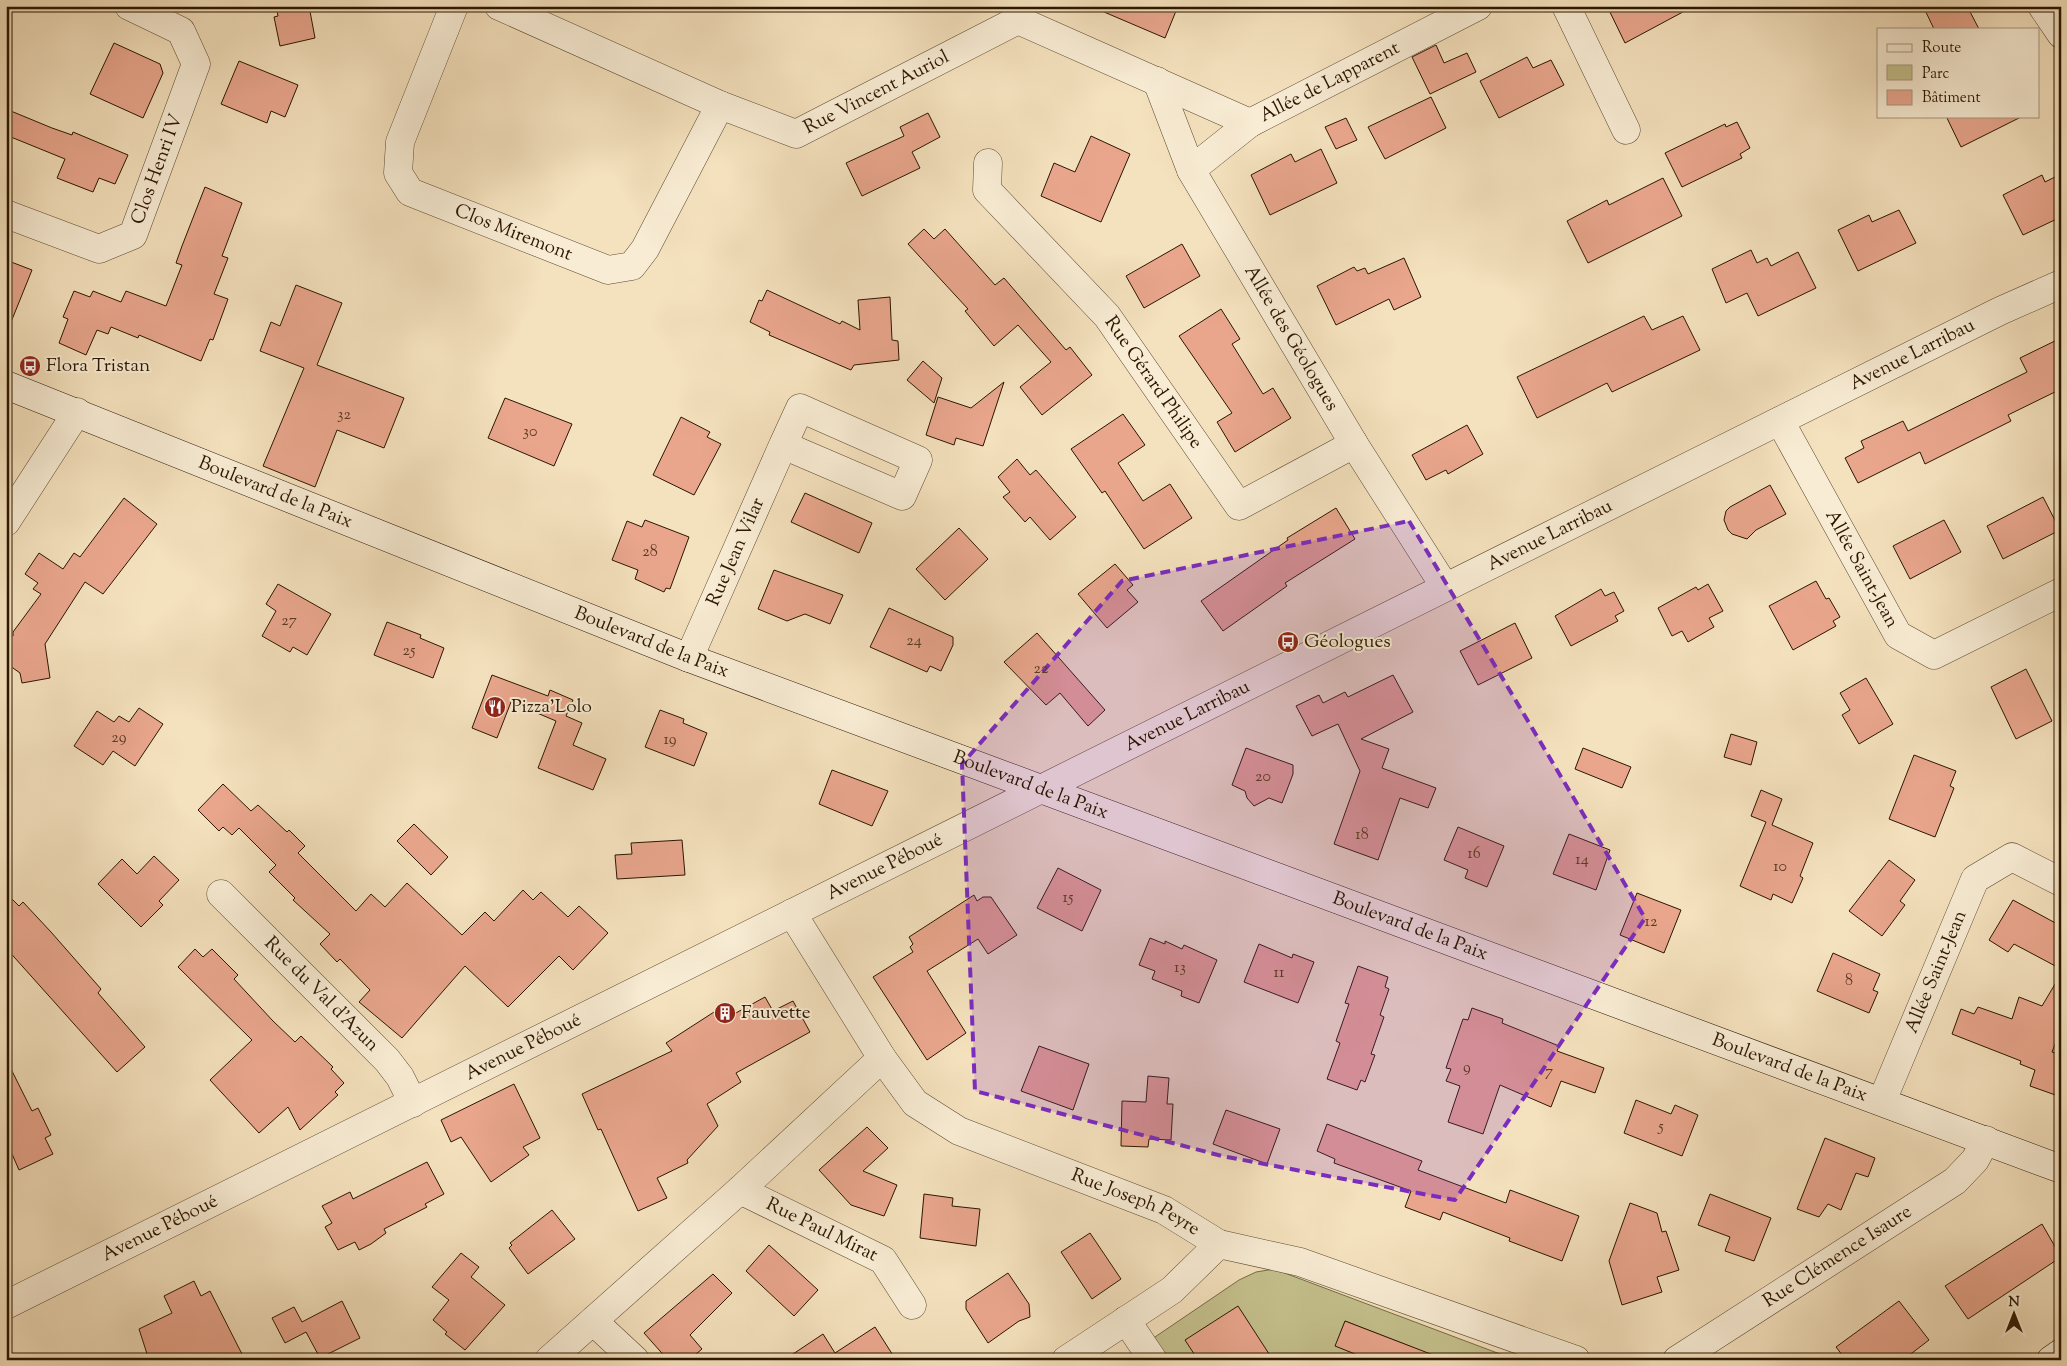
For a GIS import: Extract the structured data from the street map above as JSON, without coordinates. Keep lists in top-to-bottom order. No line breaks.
{"streets":{"street":["Allée de Lapparent","Rue Vincent Auriol","Clos Henri IV","Clos Miremont","Allée des Géologues","Avenue Larribau","Rue Gérard Philipe","Boulevard de la Paix","Rue Jean Vilar","Allée Saint-Jean","Avenue Péboué","Rue du Val d'Azun","Rue Joseph Peyre","Rue Paul Mirat","Rue Clémence Isaure"]},"crossings":[["Allée de Lapparent","Rue Vincent Auriol"],["Allée de Lapparent","Allée des Géologues"],["Rue Vincent Auriol","Clos Miremont"],["Rue Vincent Auriol","Allée des Géologues"],["Allée des Géologues","Avenue Larribau"],["Allée des Géologues","Rue Gérard Philipe"],["Avenue Larribau","Boulevard de la Paix"],["Avenue Larribau","Allée Saint-Jean"],["Avenue Larribau","Avenue Péboué"],["Boulevard de la Paix","Rue Jean Vilar"],["Boulevard de la Paix","Allée Saint-Jean"],["Boulevard de la Paix","Avenue Péboué"],["Boulevard de la Paix","Rue Clémence Isaure"],["Avenue Péboué","Rue du Val d'Azun"],["Avenue Péboué","Rue Joseph Peyre"],["Rue Joseph Peyre","Rue Paul Mirat"]],"places":{"bus stop":["Flora Tristan","Géologues"],"restaurant":["Pizza'Lolo"],"building":["Fauvette"]},"house_numbers":["32","30","28","27","24","25","22","29","19","20","18","16","14","10","15","12","13","11","8","9","7","5"],"legend":["Route","Parc","Bâtiment"],"north":"top"}
